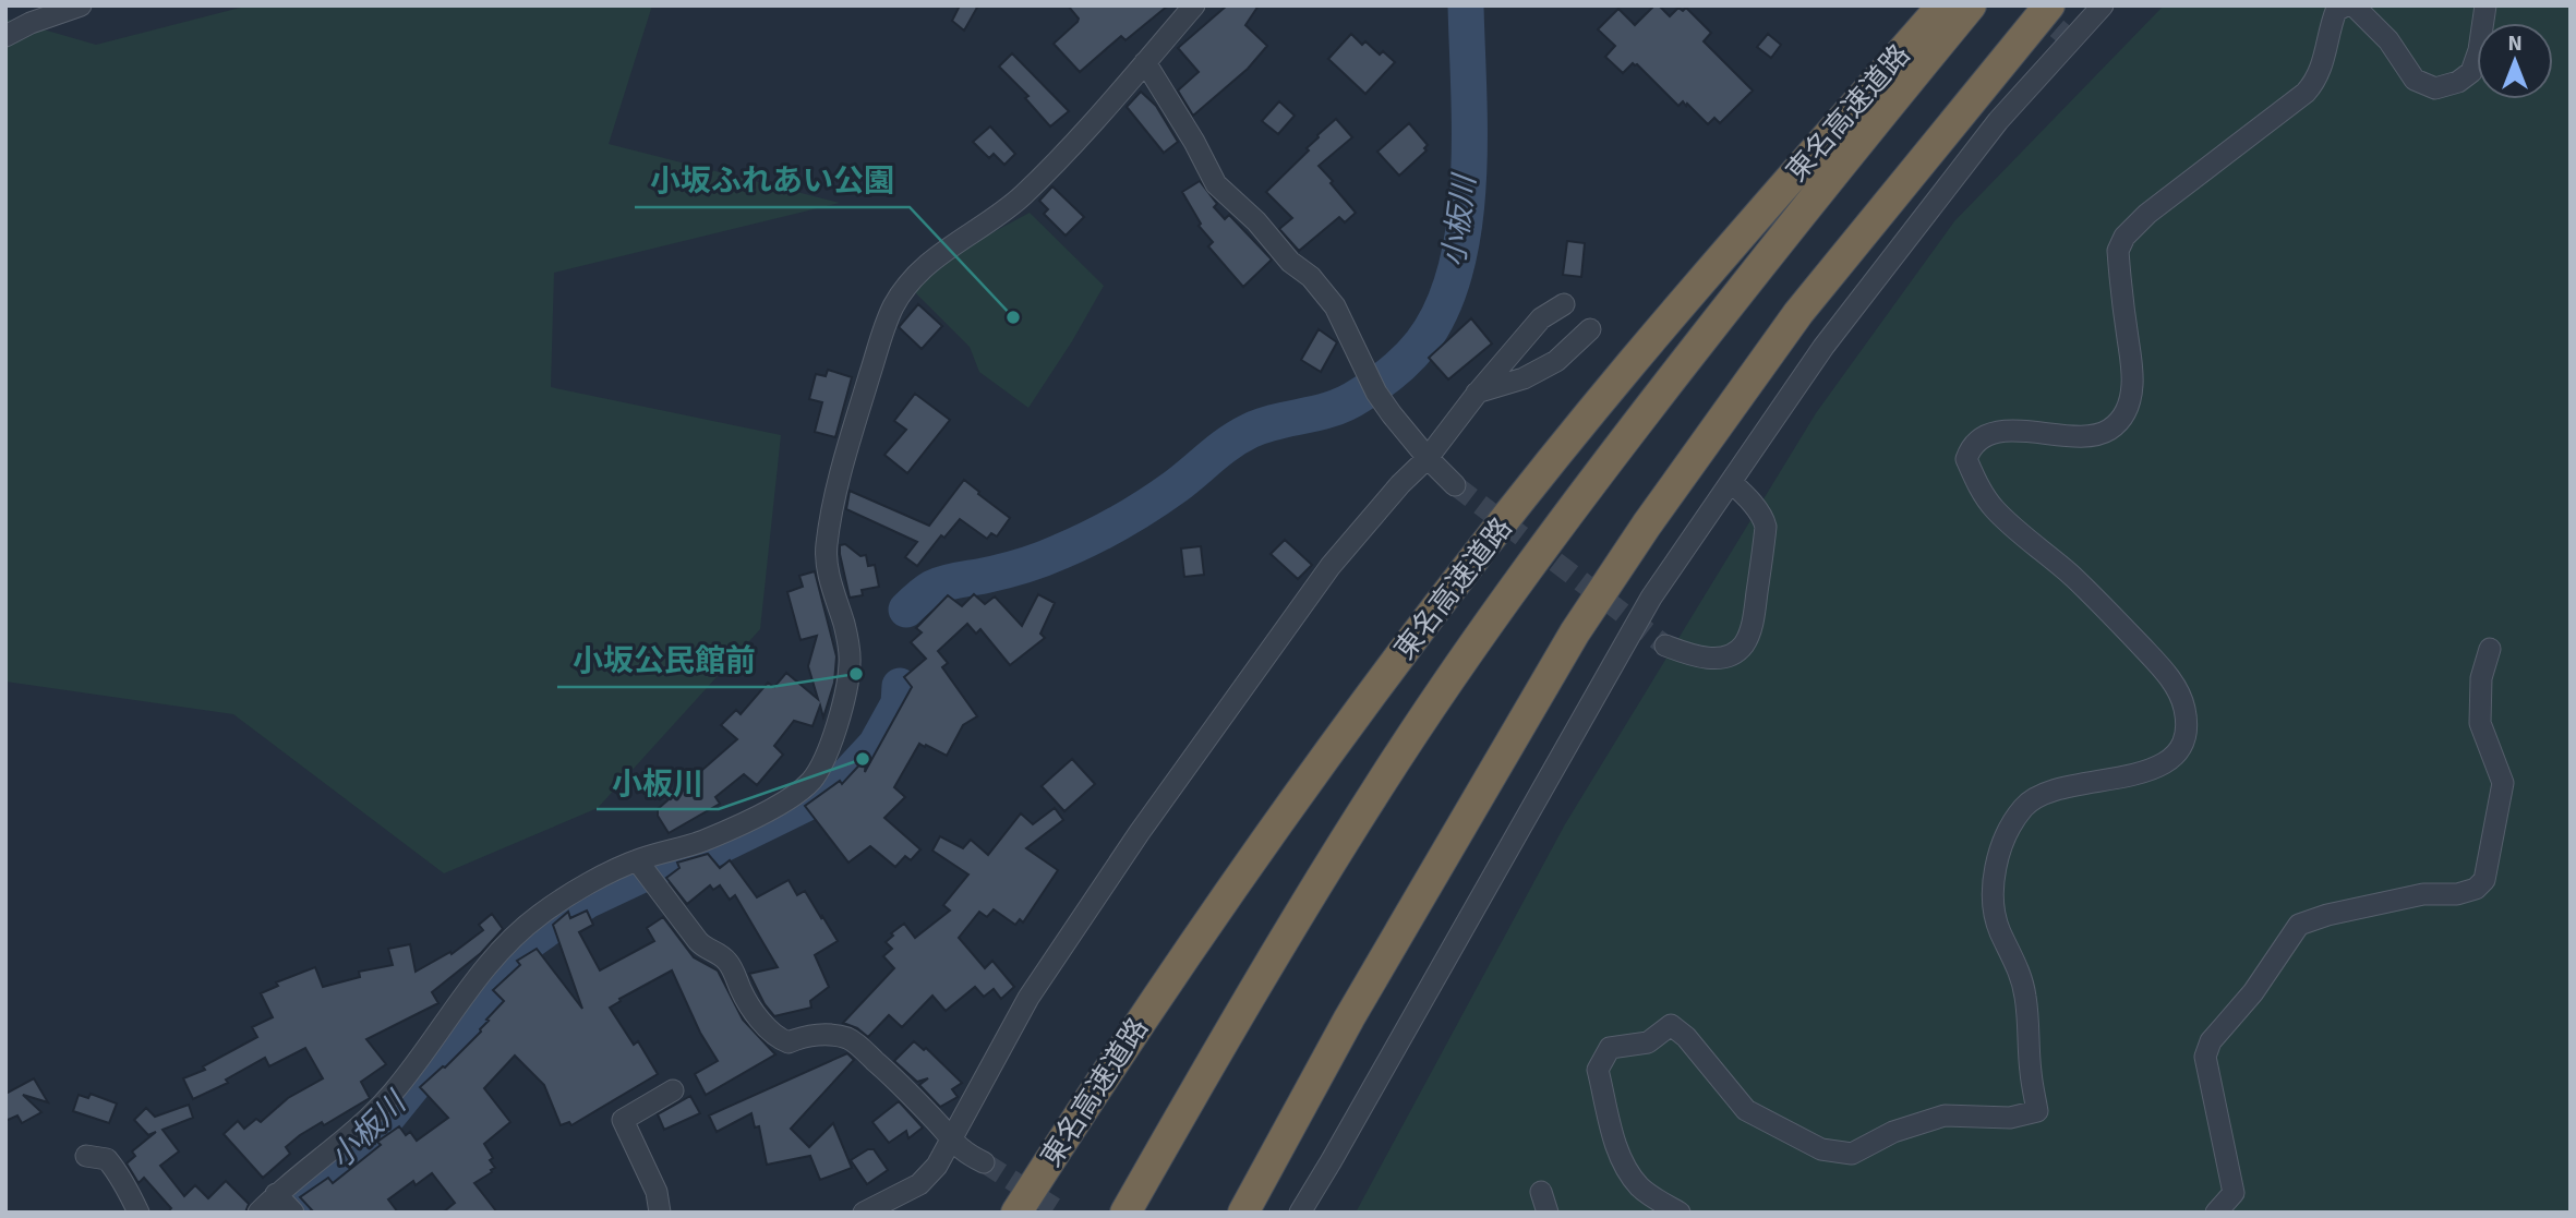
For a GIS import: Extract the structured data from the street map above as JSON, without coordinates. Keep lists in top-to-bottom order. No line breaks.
{"streets":{"highway":["東名高速道路"]},"water":["小板川"],"places":["小坂ふれあい公園","小坂公民館前","小板川"],"north":"top"}
